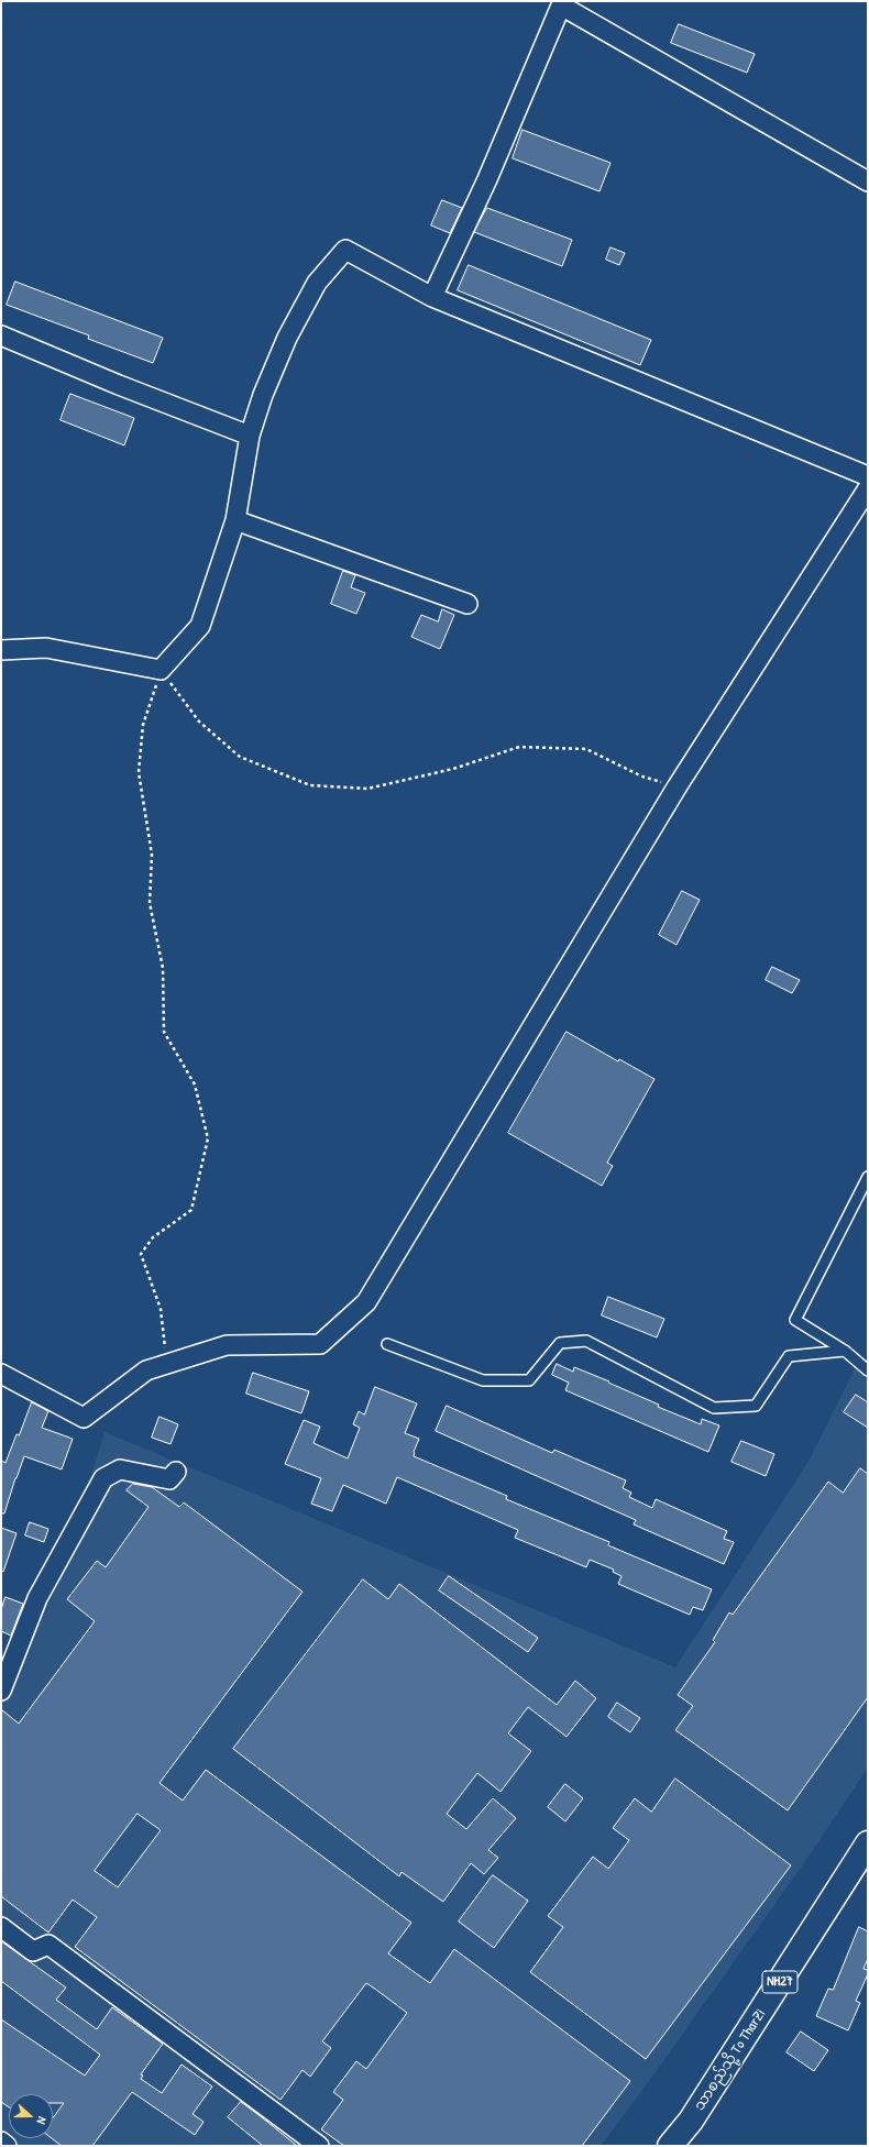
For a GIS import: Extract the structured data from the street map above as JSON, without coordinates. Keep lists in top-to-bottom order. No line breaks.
{"streets":{"highway":["NH27","သာစည်သို့ To TharZi"]},"north":"right"}
